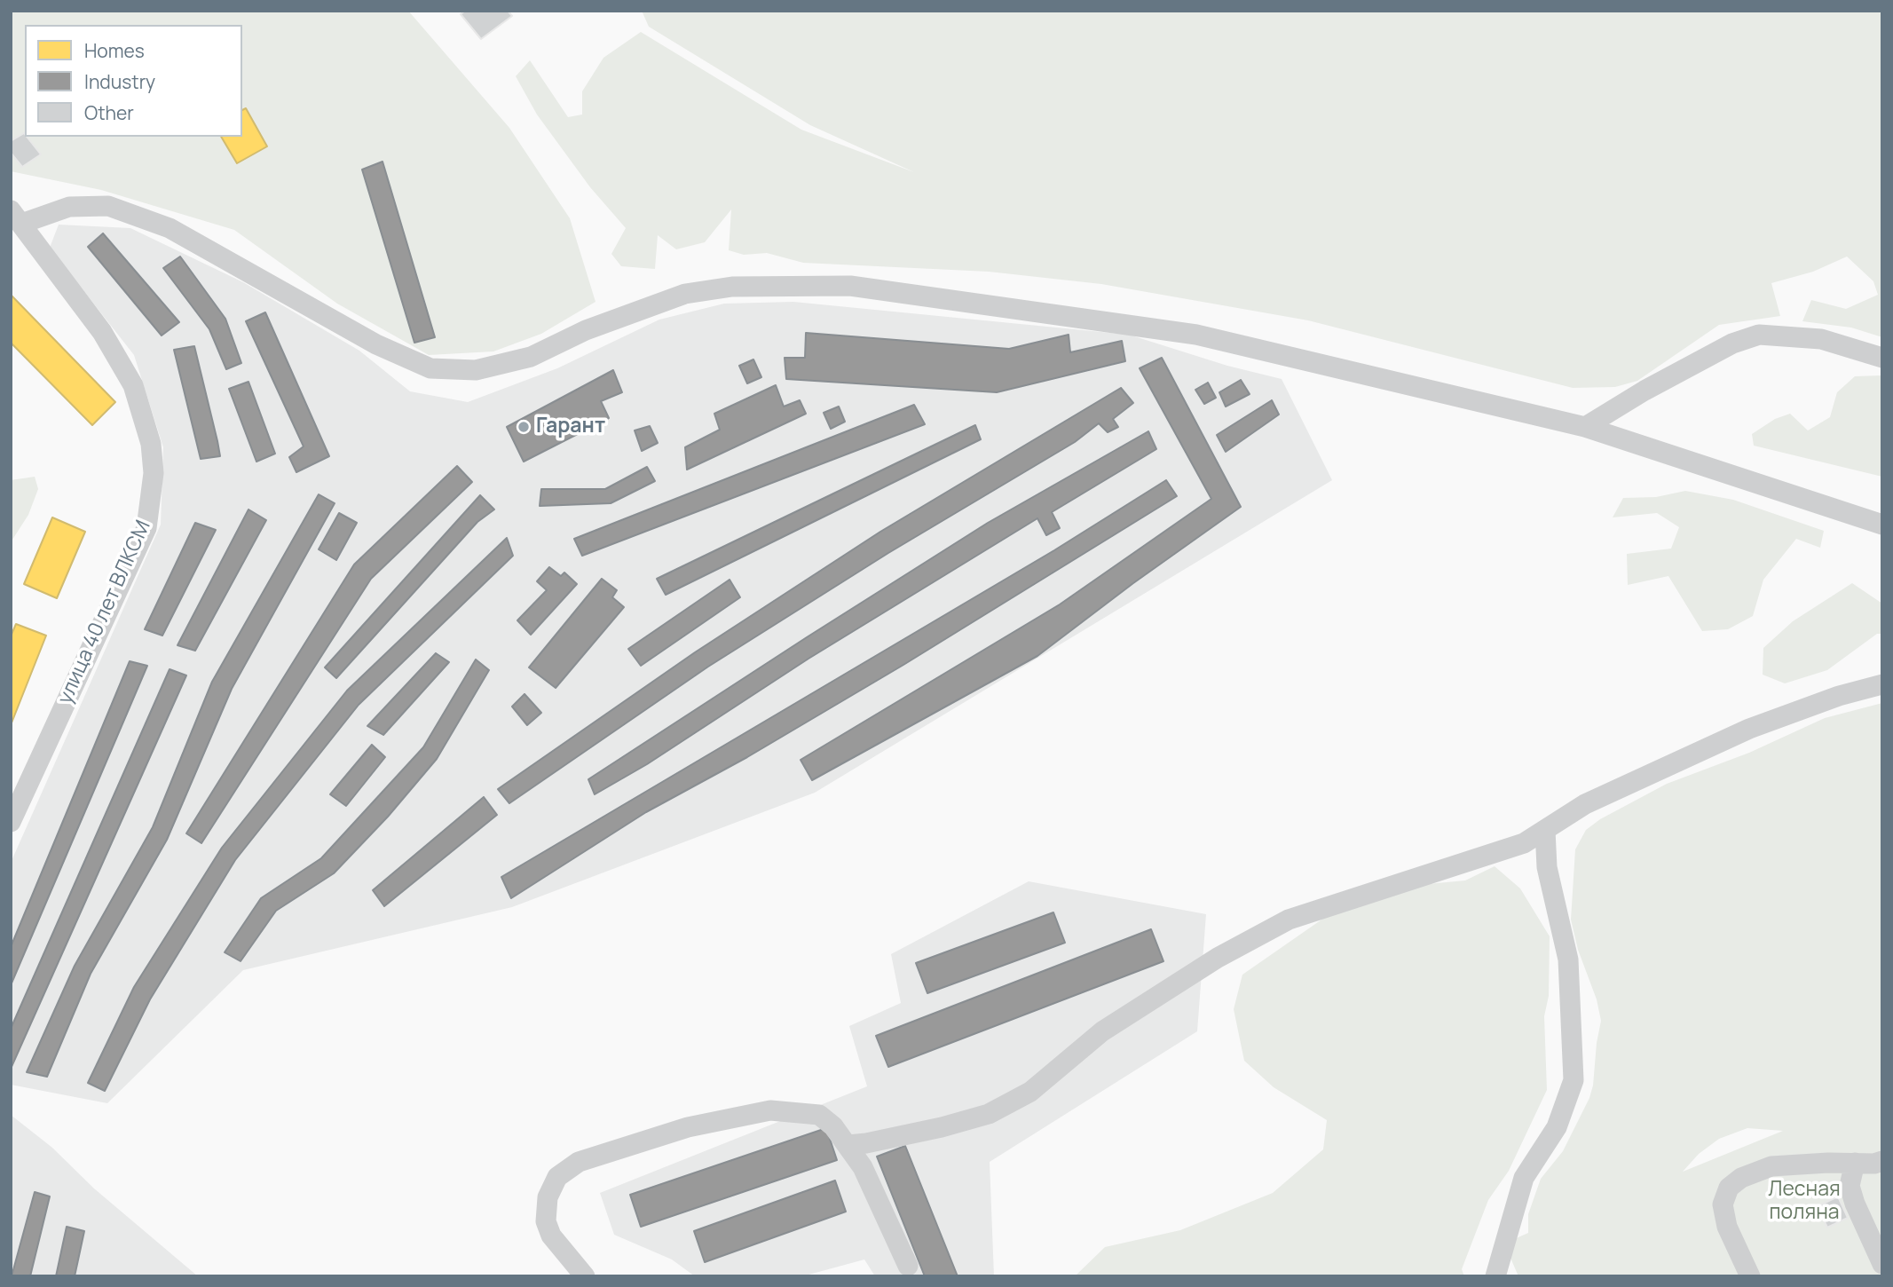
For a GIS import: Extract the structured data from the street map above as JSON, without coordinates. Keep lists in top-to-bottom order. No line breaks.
{"streets":{"street":["улица 40 лет ВЛКСМ"]},"parks":["Лесная поляна"],"places":["Гарант"],"legend":["Homes","Industry","Other"]}
